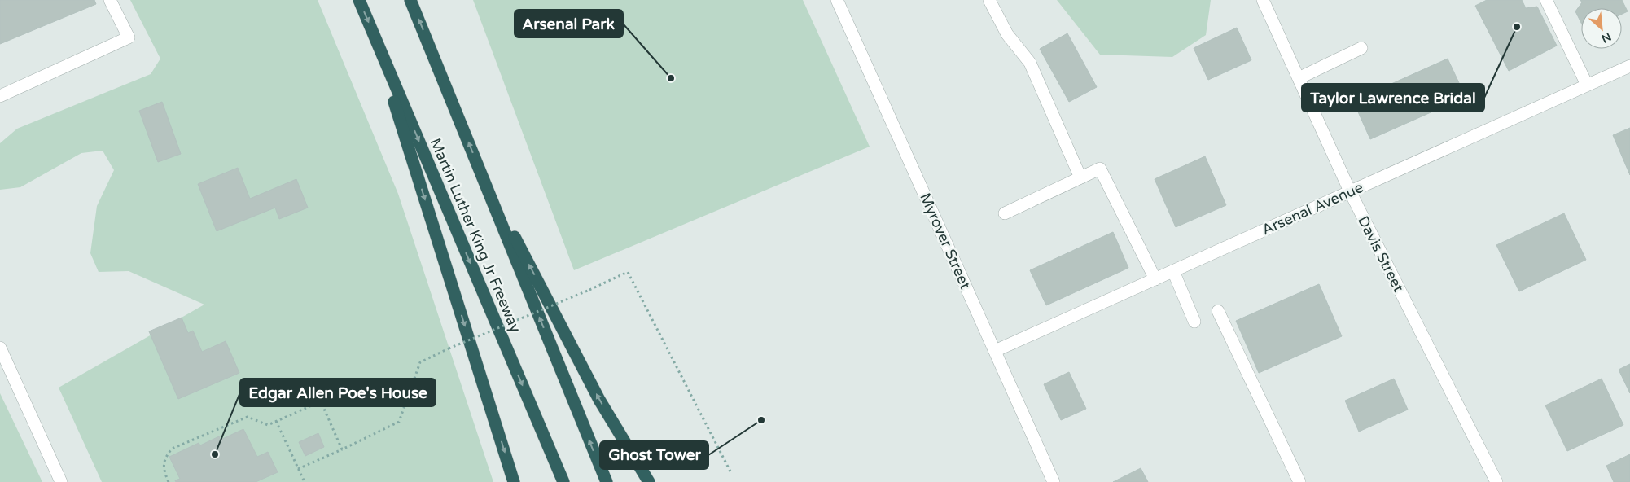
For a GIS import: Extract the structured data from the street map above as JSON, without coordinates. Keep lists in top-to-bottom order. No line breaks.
{"streets":{"highway":["Martin Luther King Jr Freeway"],"street":["Arsenal Avenue","Myrover Street","Davis Street"]},"crossings":[["Arsenal Avenue","Myrover Street"],["Arsenal Avenue","Davis Street"]],"places":["Taylor Lawrence Bridal","Arsenal Park","Ghost Tower","Edgar Allen Poe's House"],"north":"bottom right"}
